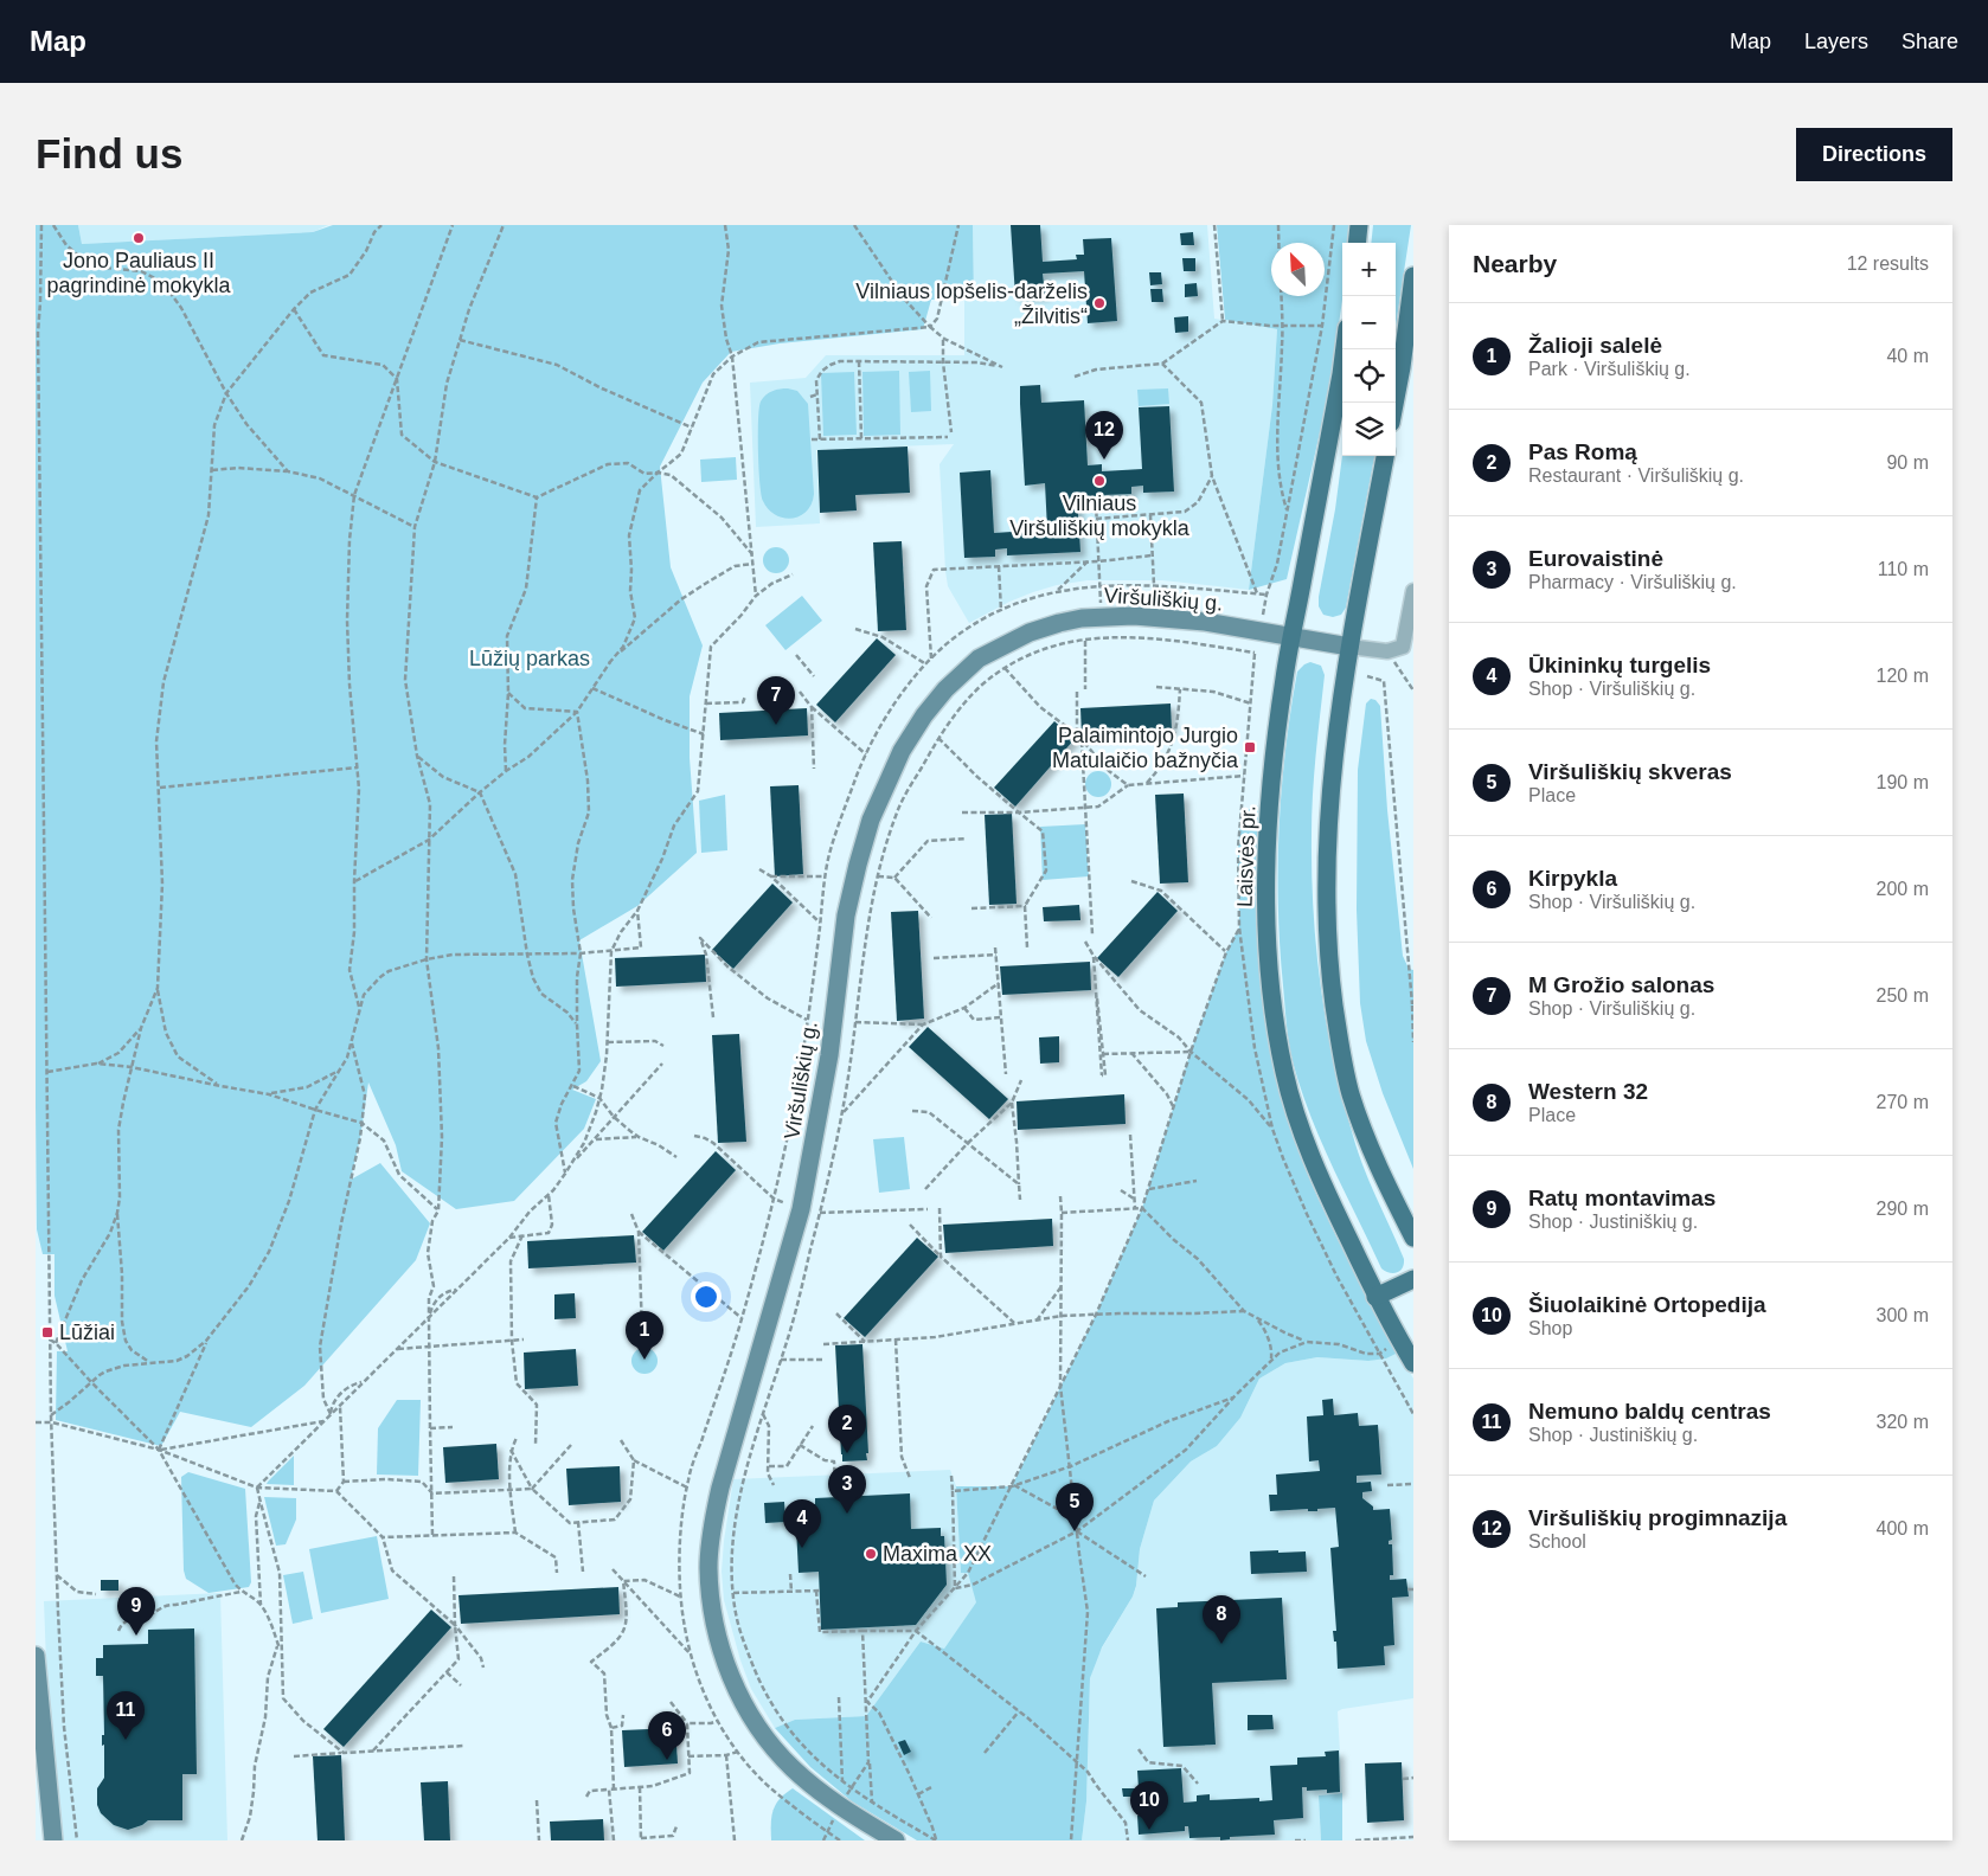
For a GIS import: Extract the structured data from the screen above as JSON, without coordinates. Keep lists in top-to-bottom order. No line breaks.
{"streets":{"main road":["Viršuliškių g.","Laisvės pr."]},"crossings":[["Viršuliškių g.","Laisvės pr."]],"parks":["Lūžių parkas"],"places":{"other":["Jono Pauliaus II pagrindinė mokykla","Vilniaus lopšelis-darželis „Žilvitis“","Vilniaus Viršuliškių mokykla","Maxima XX"],"transit":["Palaimintojo Jurgio Matulaičio bažnyčia","Lūžiai"]},"north":"top left","page":{"header":"Map","nav":["Map","Layers","Share"],"buttons":"Directions","title":"Find us","heading":["Nearby","12 results"],"map_buttons":["+","−"],"list":[{"mark":"1","name":"Žalioji salelė","note":"Park · Viršuliškių g.","value":"40 m"},{"mark":"2","name":"Pas Romą","note":"Restaurant · Viršuliškių g.","value":"90 m"},{"mark":"3","name":"Eurovaistinė","note":"Pharmacy · Viršuliškių g.","value":"110 m"},{"mark":"4","name":"Ūkininkų turgelis","note":"Shop · Viršuliškių g.","value":"120 m"},{"mark":"5","name":"Viršuliškių skveras","note":"Place","value":"190 m"},{"mark":"6","name":"Kirpykla","note":"Shop · Viršuliškių g.","value":"200 m"},{"mark":"7","name":"M Grožio salonas","note":"Shop · Viršuliškių g.","value":"250 m"},{"mark":"8","name":"Western 32","note":"Place","value":"270 m"},{"mark":"9","name":"Ratų montavimas","note":"Shop · Justiniškių g.","value":"290 m"},{"mark":"10","name":"Šiuolaikinė Ortopedija","note":"Shop","value":"300 m"},{"mark":"11","name":"Nemuno baldų centras","note":"Shop · Justiniškių g.","value":"320 m"},{"mark":"12","name":"Viršuliškių progimnazija","note":"School","value":"400 m"}],"pins":["12","7","1","2","3","5","4","9","8","11","6","10"]}}
